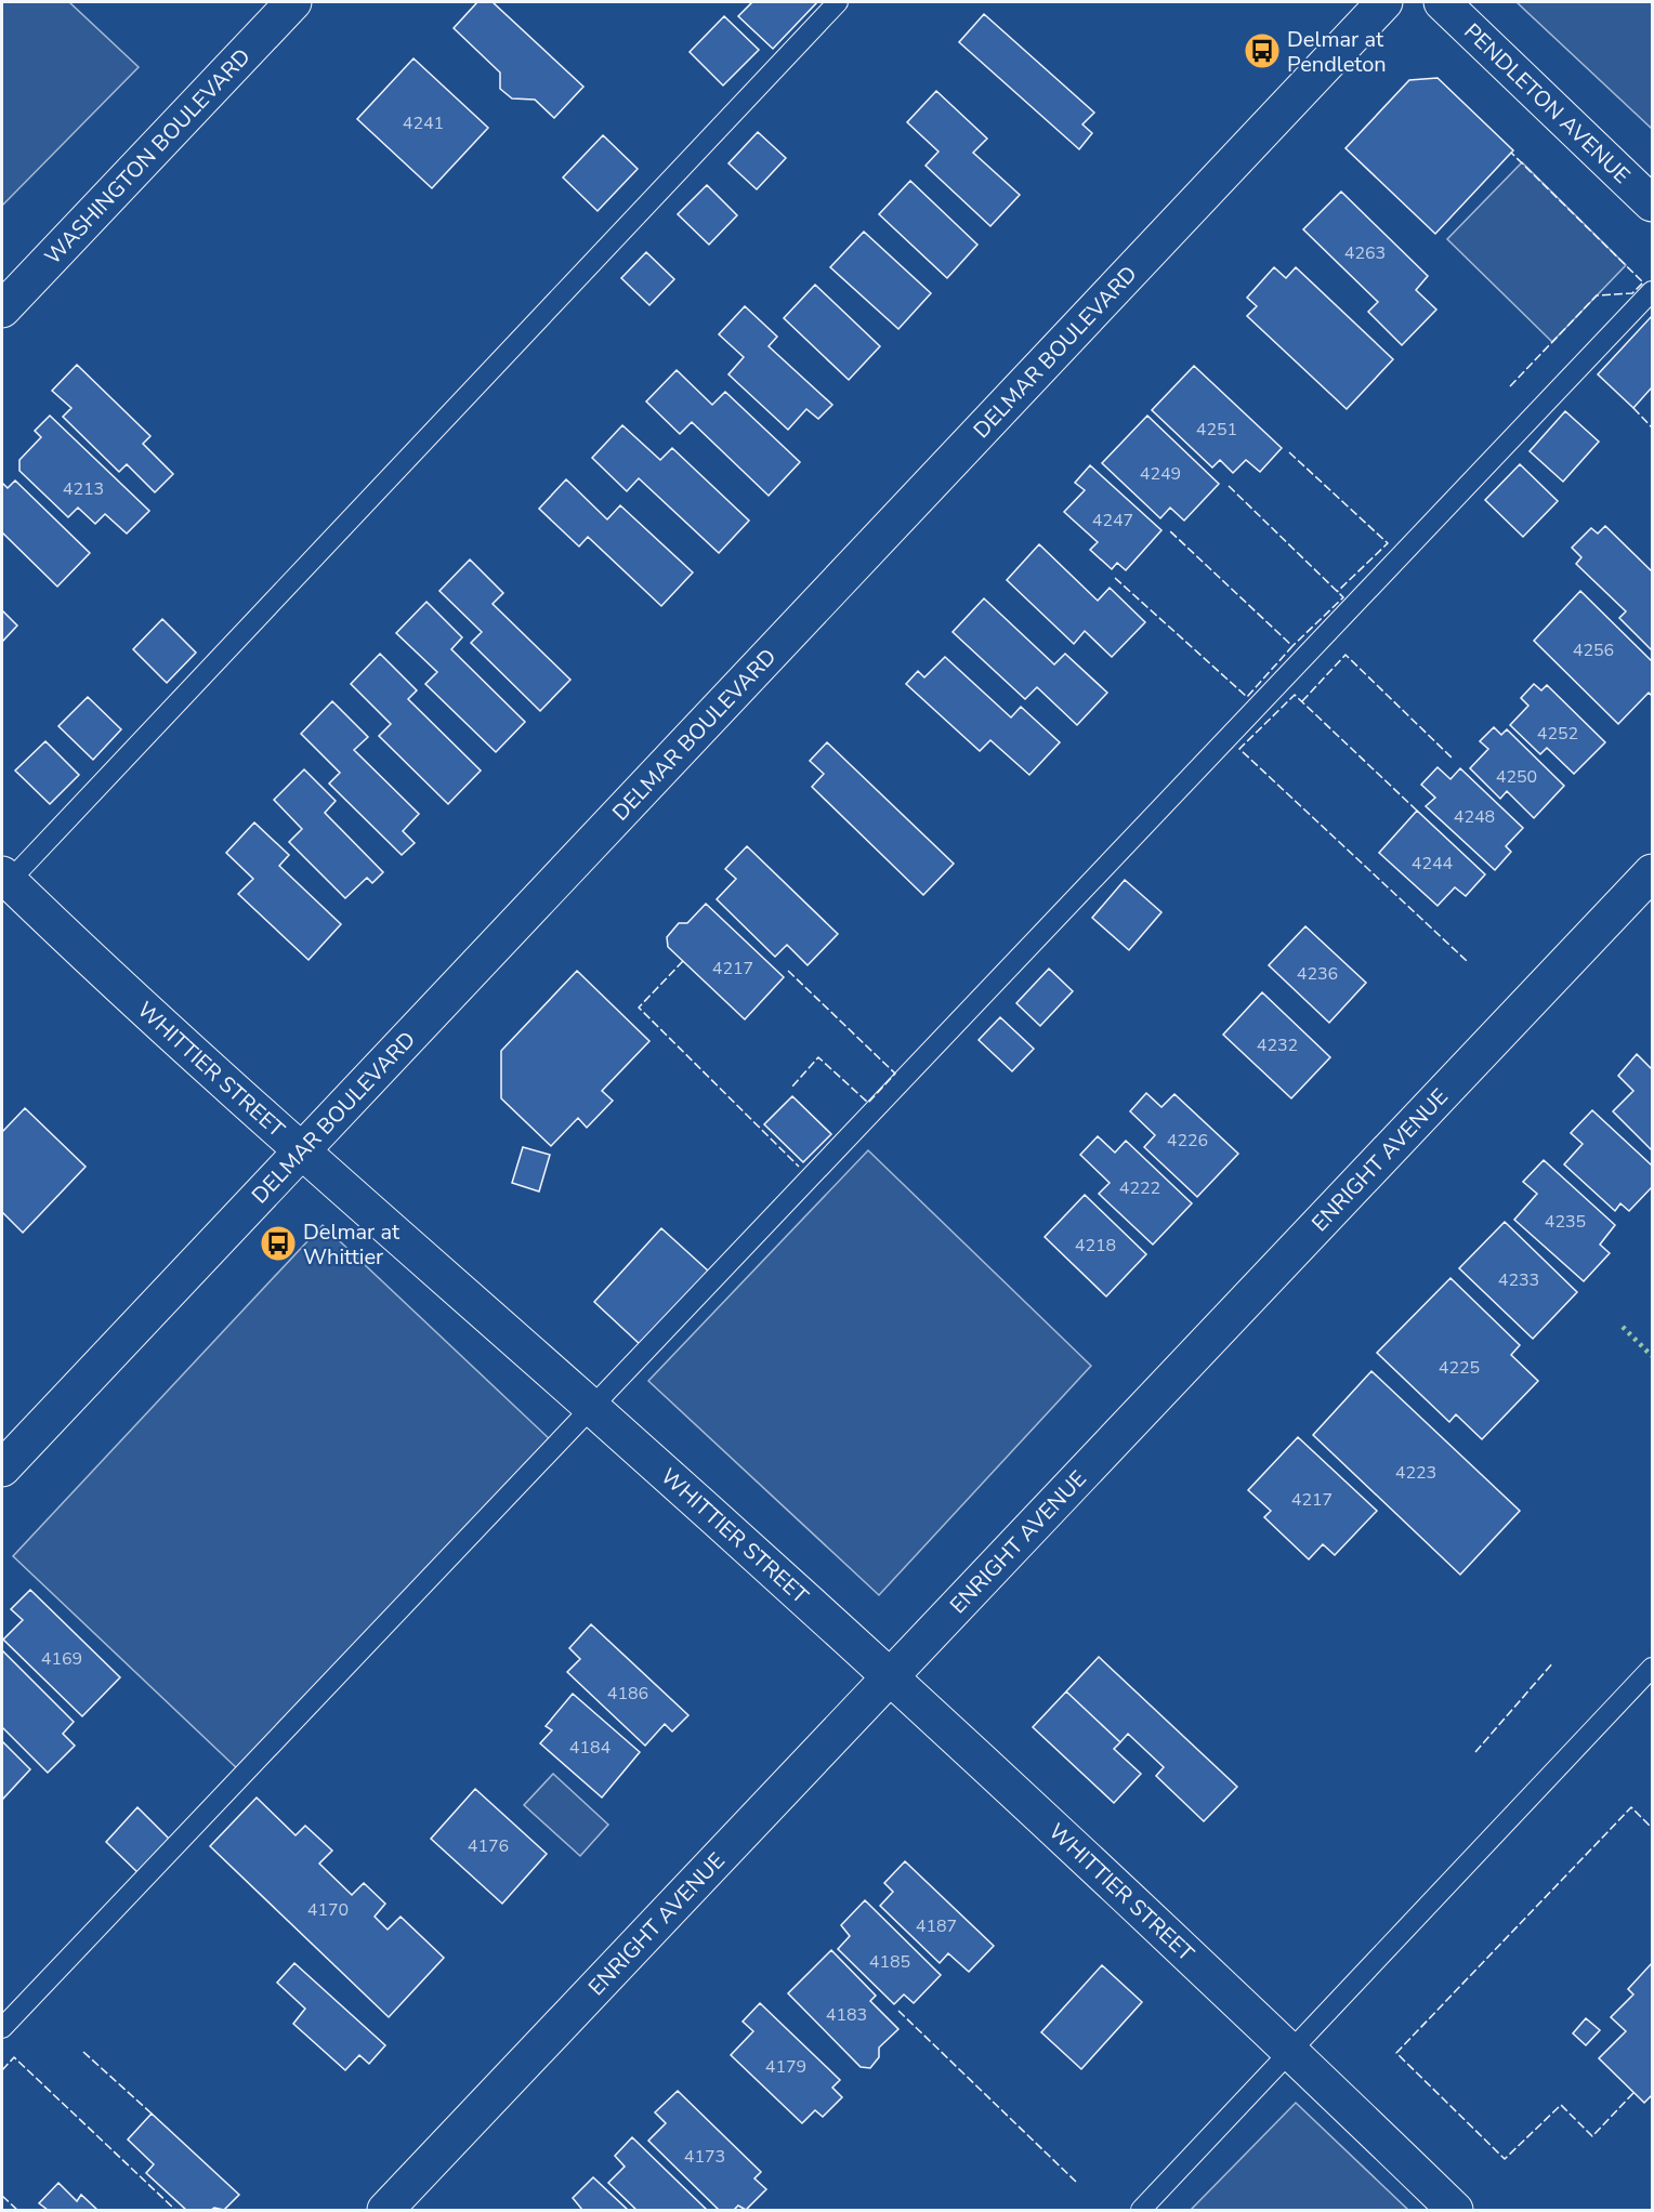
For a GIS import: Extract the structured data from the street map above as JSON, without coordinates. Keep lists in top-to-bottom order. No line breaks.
{"streets":{"street":["PENDLETON AVENUE","WASHINGTON BOULEVARD","DELMAR BOULEVARD","WHITTIER STREET","ENRIGHT AVENUE"]},"crossings":[["DELMAR BOULEVARD","WHITTIER STREET"],["WHITTIER STREET","ENRIGHT AVENUE"]],"places":{"bus stop":["Delmar at Pendleton","Delmar at Whittier"]},"house_numbers":["4241","4263","4251","4249","4213","4247","4256","4252","4250","4248","4244","4217","4236","4232","4226","4222","4235","4218","4233","4225","4223","4217","4169","4186","4184","4176","4170","4187","4185","4183","4179","4173"]}
